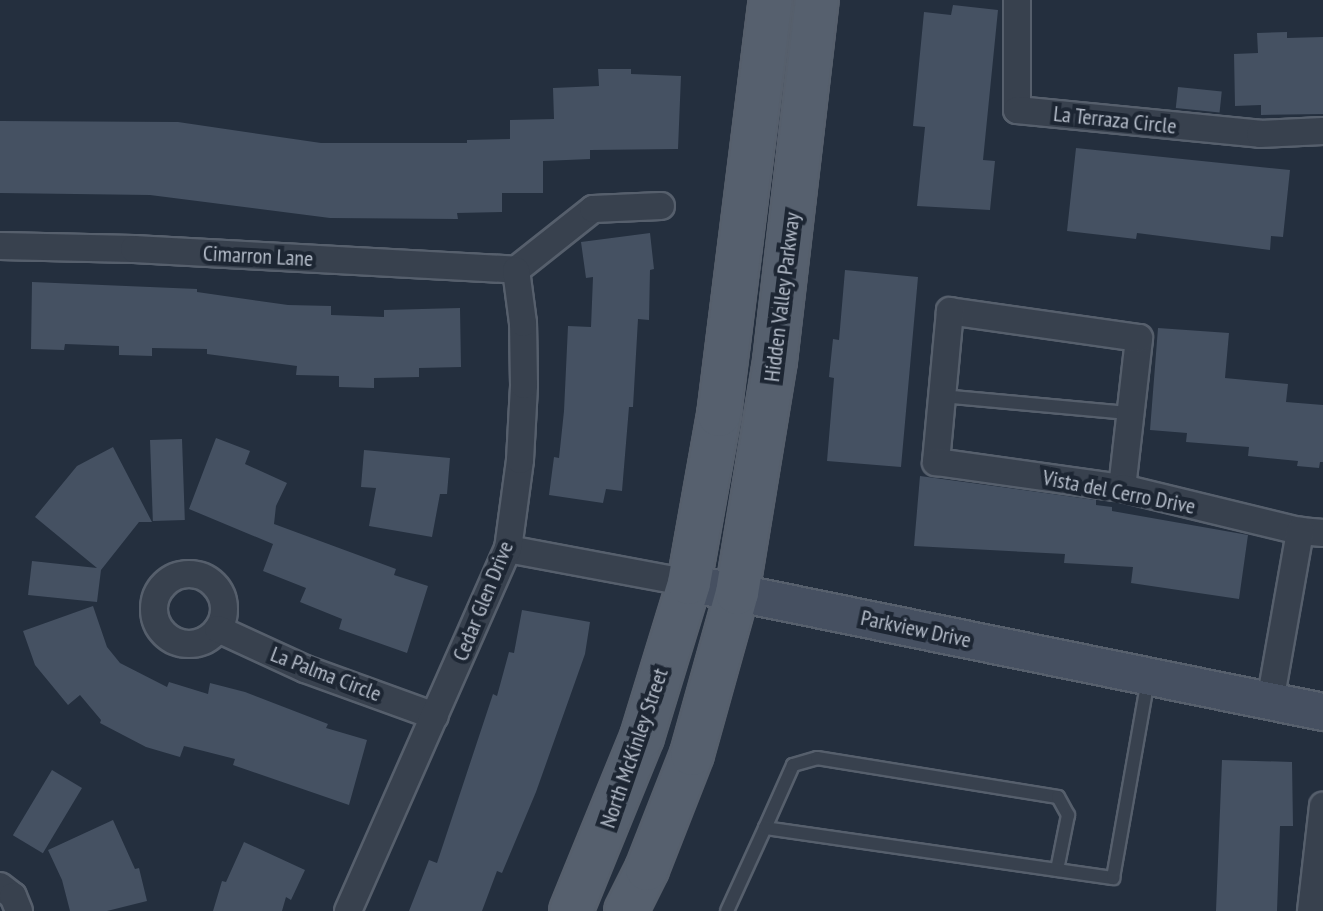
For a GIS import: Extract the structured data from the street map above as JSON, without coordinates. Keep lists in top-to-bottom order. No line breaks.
{"streets":{"main road":["Hidden Valley Parkway","North McKinley Street"],"street":["La Terraza Circle","Cimarron Lane","Vista del Cerro Drive","Cedar Glen Drive","Parkview Drive","La Palma Circle"]},"crossings":[["Cimarron Lane","Cedar Glen Drive"],["Hidden Valley Parkway","Parkview Drive"],["Vista del Cerro Drive","Parkview Drive"],["Cedar Glen Drive","Parkview Drive"],["Cedar Glen Drive","La Palma Circle"],["Parkview Drive","North McKinley Street"]]}
